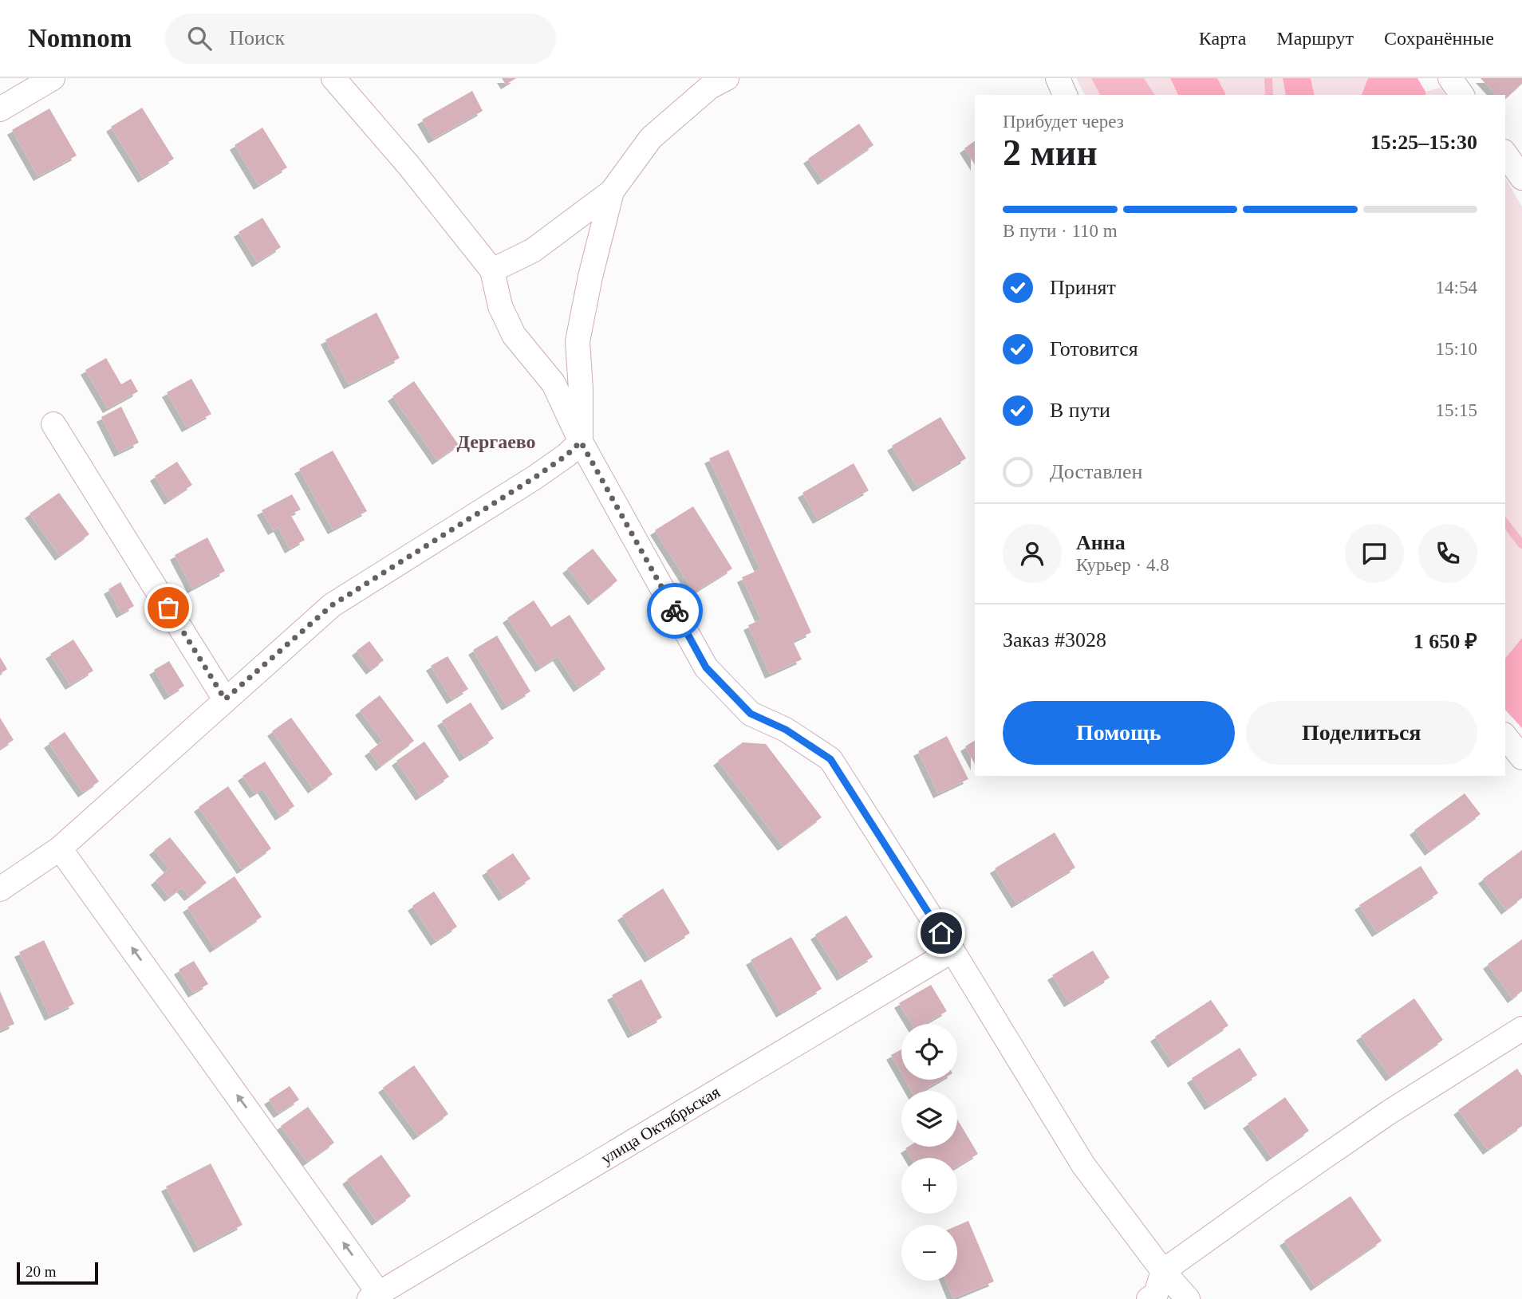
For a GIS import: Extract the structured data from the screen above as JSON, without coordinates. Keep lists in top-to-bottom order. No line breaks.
{"streets":{"street":["улица Октябрьская"]},"districts":["Дергаево"],"scale_bar":"20 m","page":{"header":"Nomnom","search":"Поиск","nav":["Карта","Маршрут","Сохранённые"],"heading":["2 мин","Прибудет через","15:25–15:30"],"panel":["Анна","Курьер · 4.8","Заказ #3028","1 650 ₽"],"bar":"В пути · 110 m","list":[["Принят","14:54"],["Готовится","15:10"],["В пути","15:15"],"Доставлен"],"buttons":["Помощь","Поделиться"],"map_buttons":["+","−"],"scale":"20 m"}}
